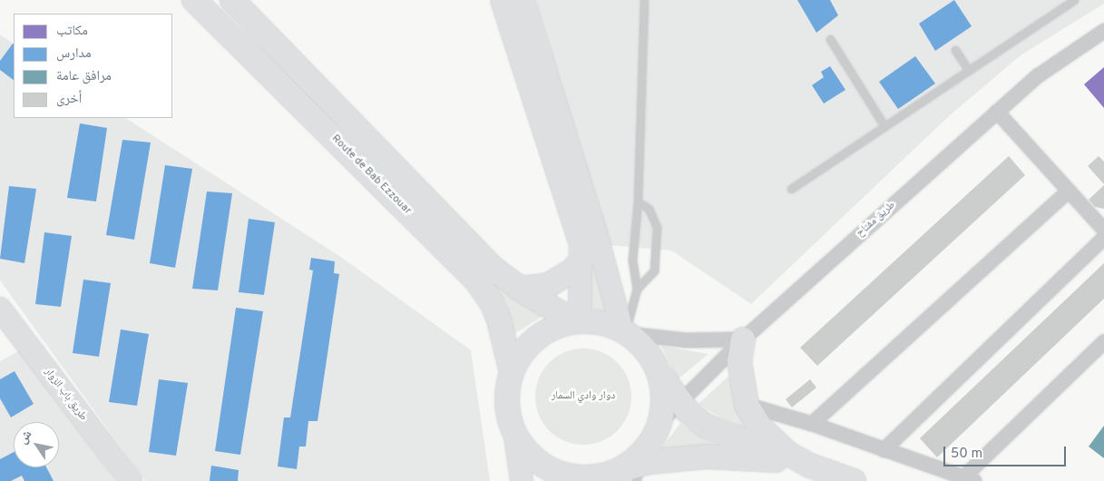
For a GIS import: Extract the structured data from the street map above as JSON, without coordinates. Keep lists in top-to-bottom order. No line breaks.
{"streets":{"main road":["Route de Bab Ezzouar","طريق باب الزوار"],"street":["طريق مفتاح"]},"crossings":[["Route de Bab Ezzouar","طريق مفتاح"]],"parks":["دوار وادي السمار"],"legend":["مكاتب","مدارس","مرافق عامة","أخرى"],"scale_bar":"50 m","north":"top left"}
